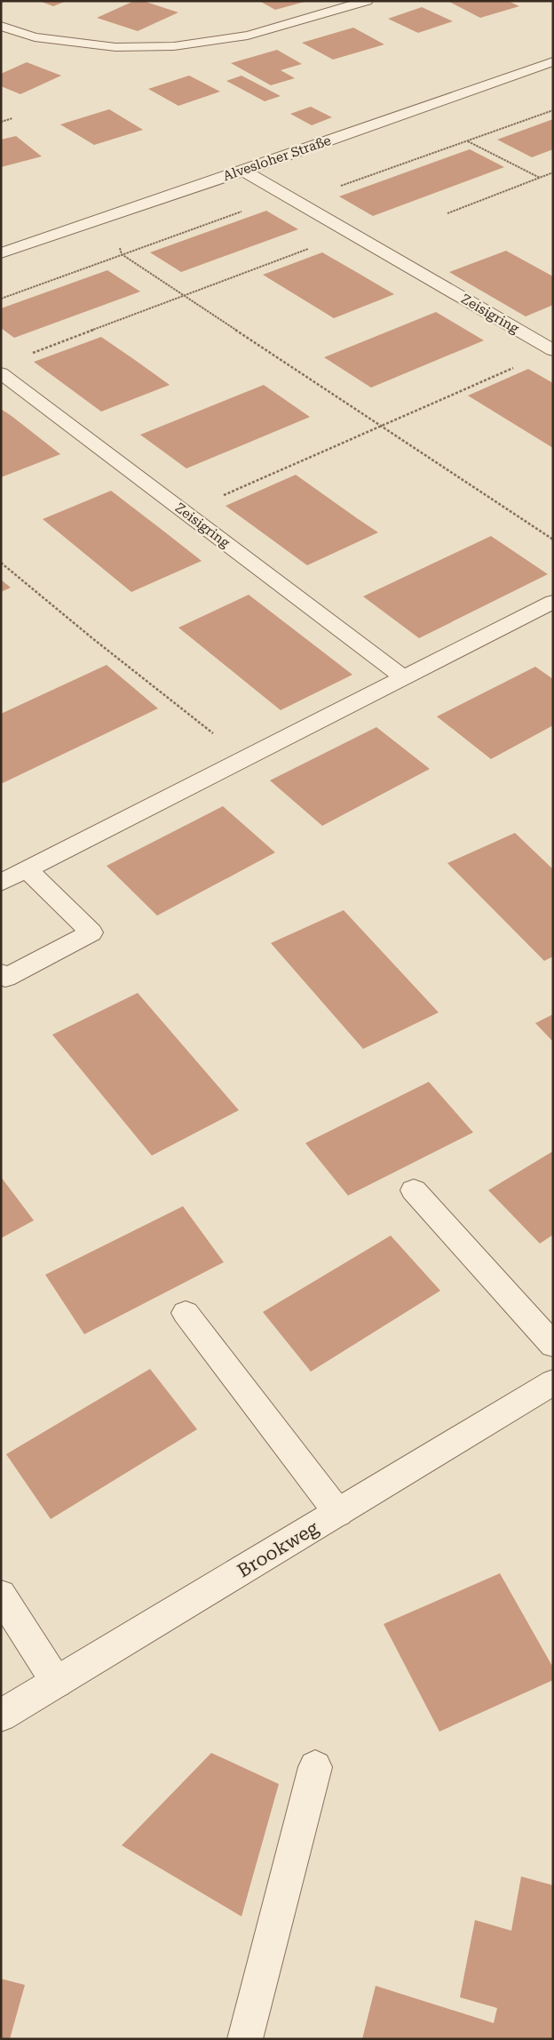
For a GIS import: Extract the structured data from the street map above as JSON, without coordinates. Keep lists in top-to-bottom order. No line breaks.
{"streets":{"street":["Alvesloher Straße","Zeisigring","Brookweg"]},"crossings":[["Alvesloher Straße","Zeisigring"]]}
